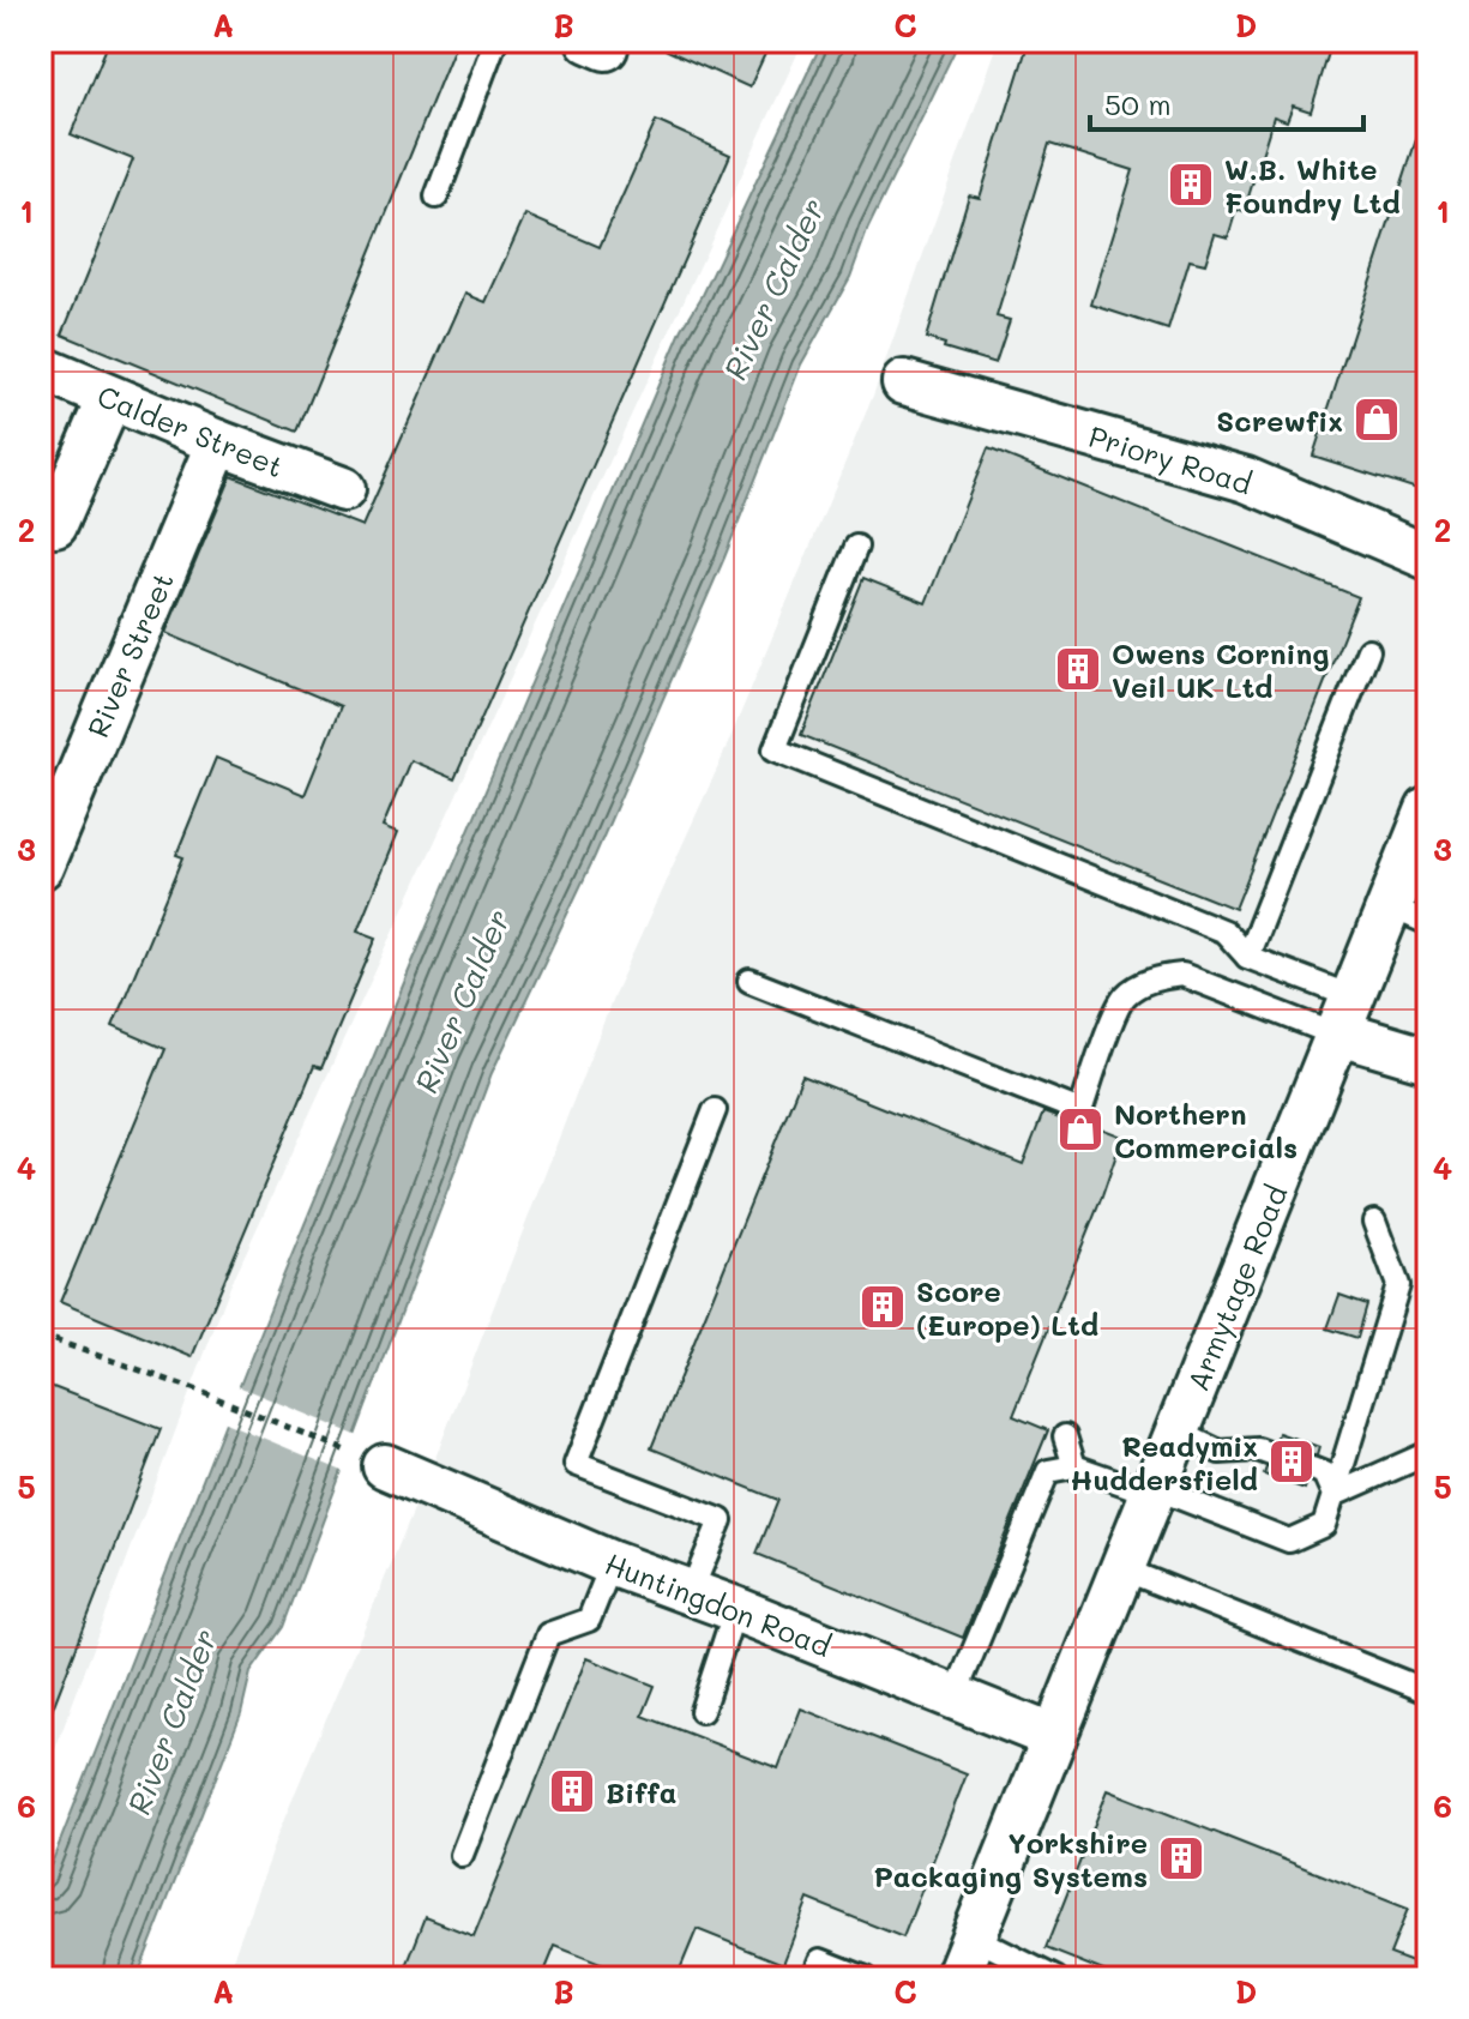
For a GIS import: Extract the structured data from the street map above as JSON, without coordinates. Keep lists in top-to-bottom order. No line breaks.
{"streets":{"street":["Calder Street","Priory Road","River Street","Armytage Road","Huntingdon Road"]},"crossings":[["Calder Street","River Street"],["Armytage Road","Huntingdon Road"]],"water":["River Calder"],"places":{"building":["W.B. White Foundry Ltd","Owens Corning Veil UK Ltd","Score (Europe) Ltd","Readymix Huddersfield","Biffa","Yorkshire Packaging Systems"],"shop":["Screwfix","Northern Commercials"]},"scale_bar":"50 m","grid":{"columns":["A","B","C","D"],"rows":["1","2","3","4","5","6"]}}
